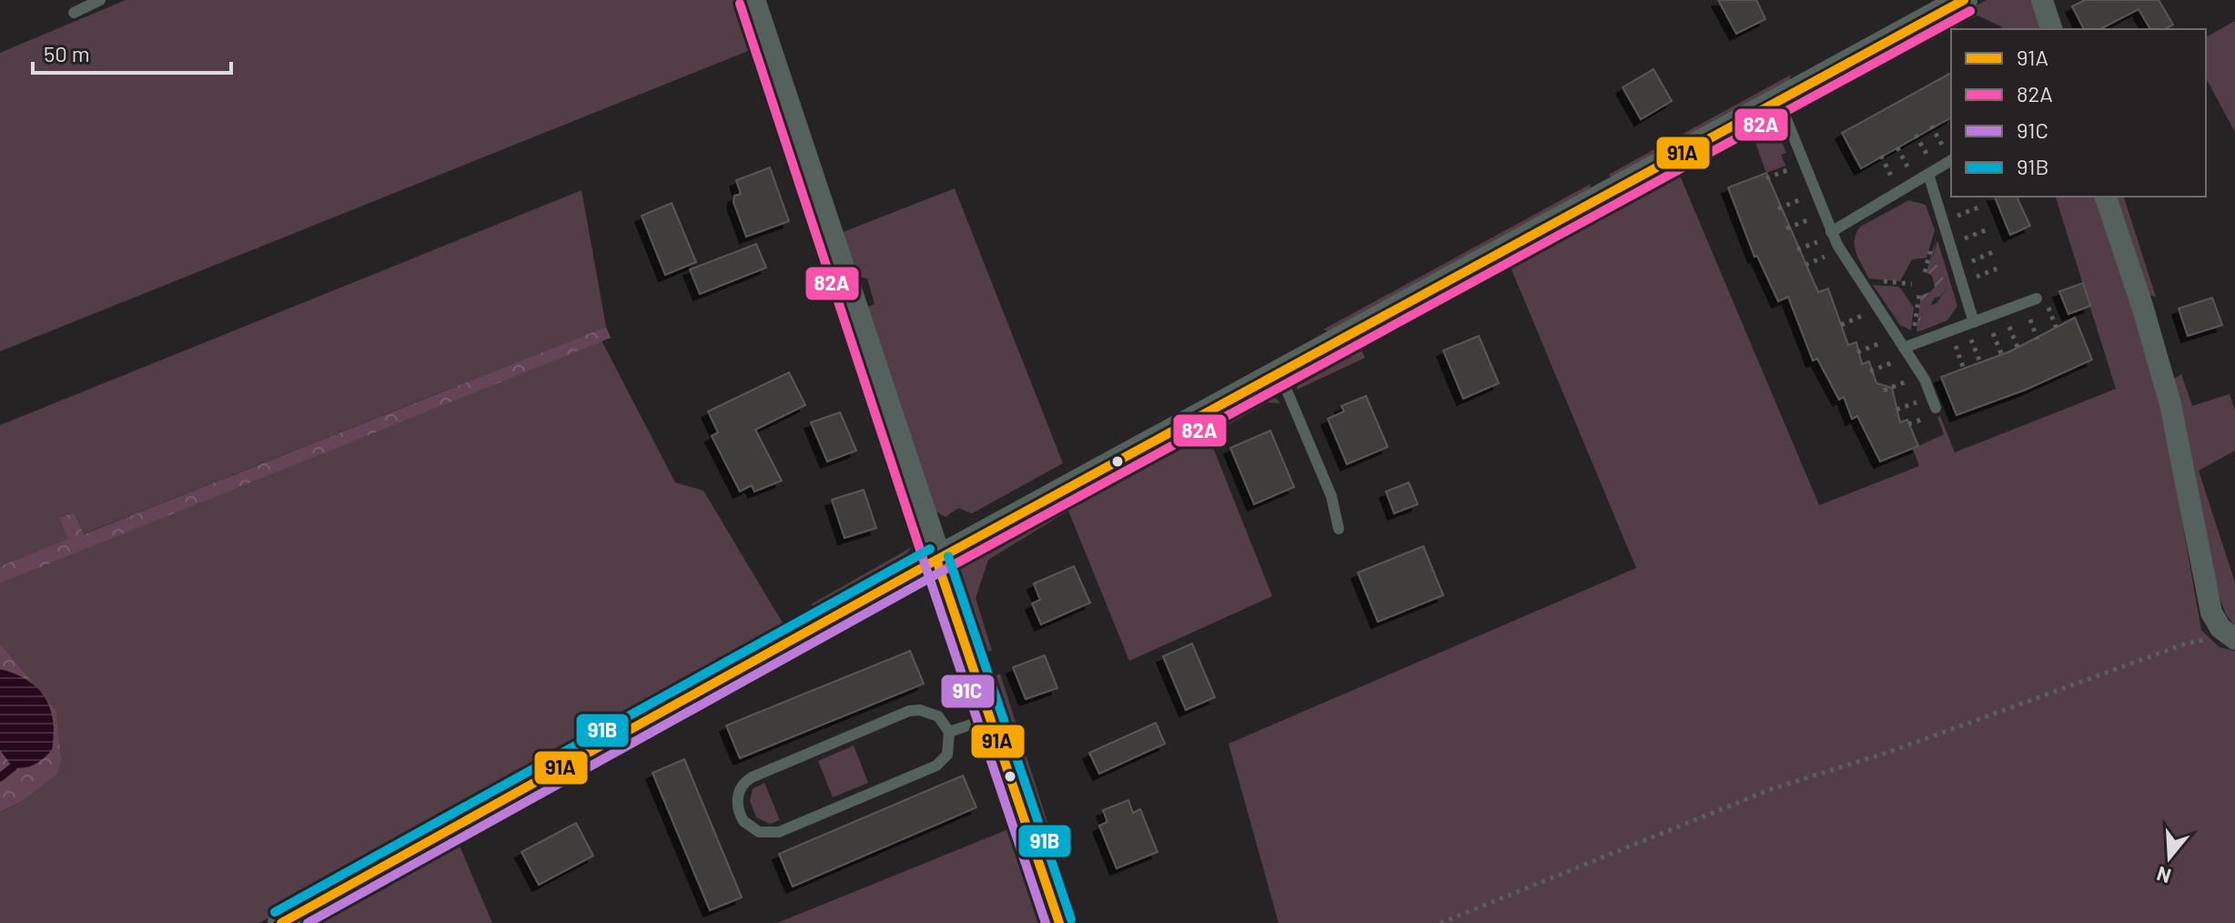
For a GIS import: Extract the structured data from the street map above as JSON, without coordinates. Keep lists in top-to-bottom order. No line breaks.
{"lines":["transit line 91A","transit line 82A","transit line 91B","transit line 91C"],"legend":["91A","82A","91C","91B"],"scale_bar":"50 m","north":"bottom"}
